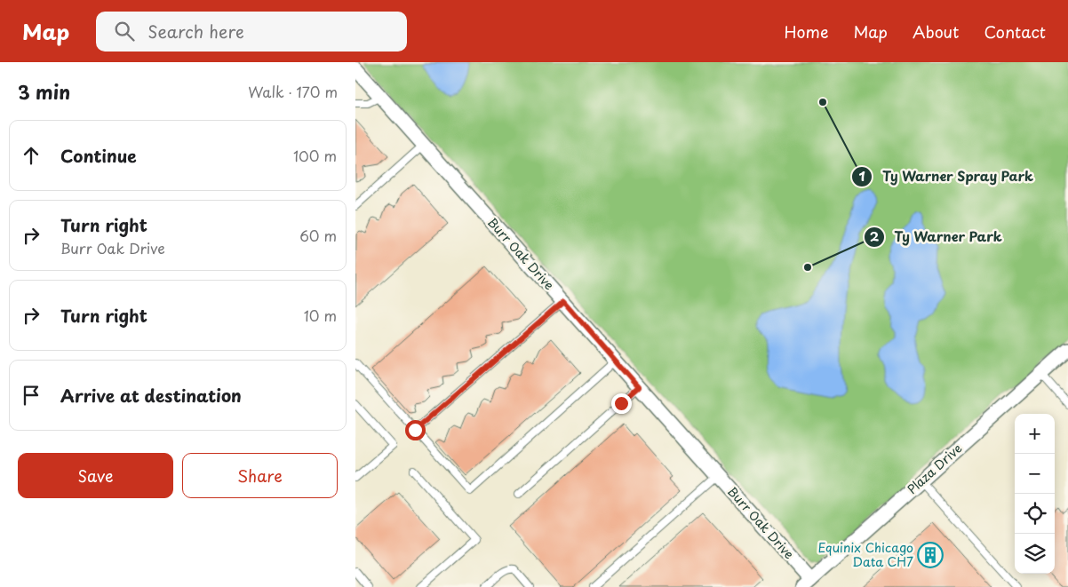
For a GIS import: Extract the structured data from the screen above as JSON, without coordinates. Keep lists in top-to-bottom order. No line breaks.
{"streets":{"street":["Burr Oak Drive","Plaza Drive"]},"crossings":[["Burr Oak Drive","Plaza Drive"]],"places":{"other":["Ty Warner Spray Park","Ty Warner Park"],"building":["Equinix Chicago Data CH7"]},"page":{"header":"Map","search":"Search here","nav":["Home","Map","About","Contact"],"heading":["3 min","Walk · 170 m"],"list":[["Continue","100 m"],["Turn right","Burr Oak Drive","60 m"],["Turn right","10 m"],"Arrive at destination"],"map_buttons":["+","−"],"buttons":["Save","Share"]}}
